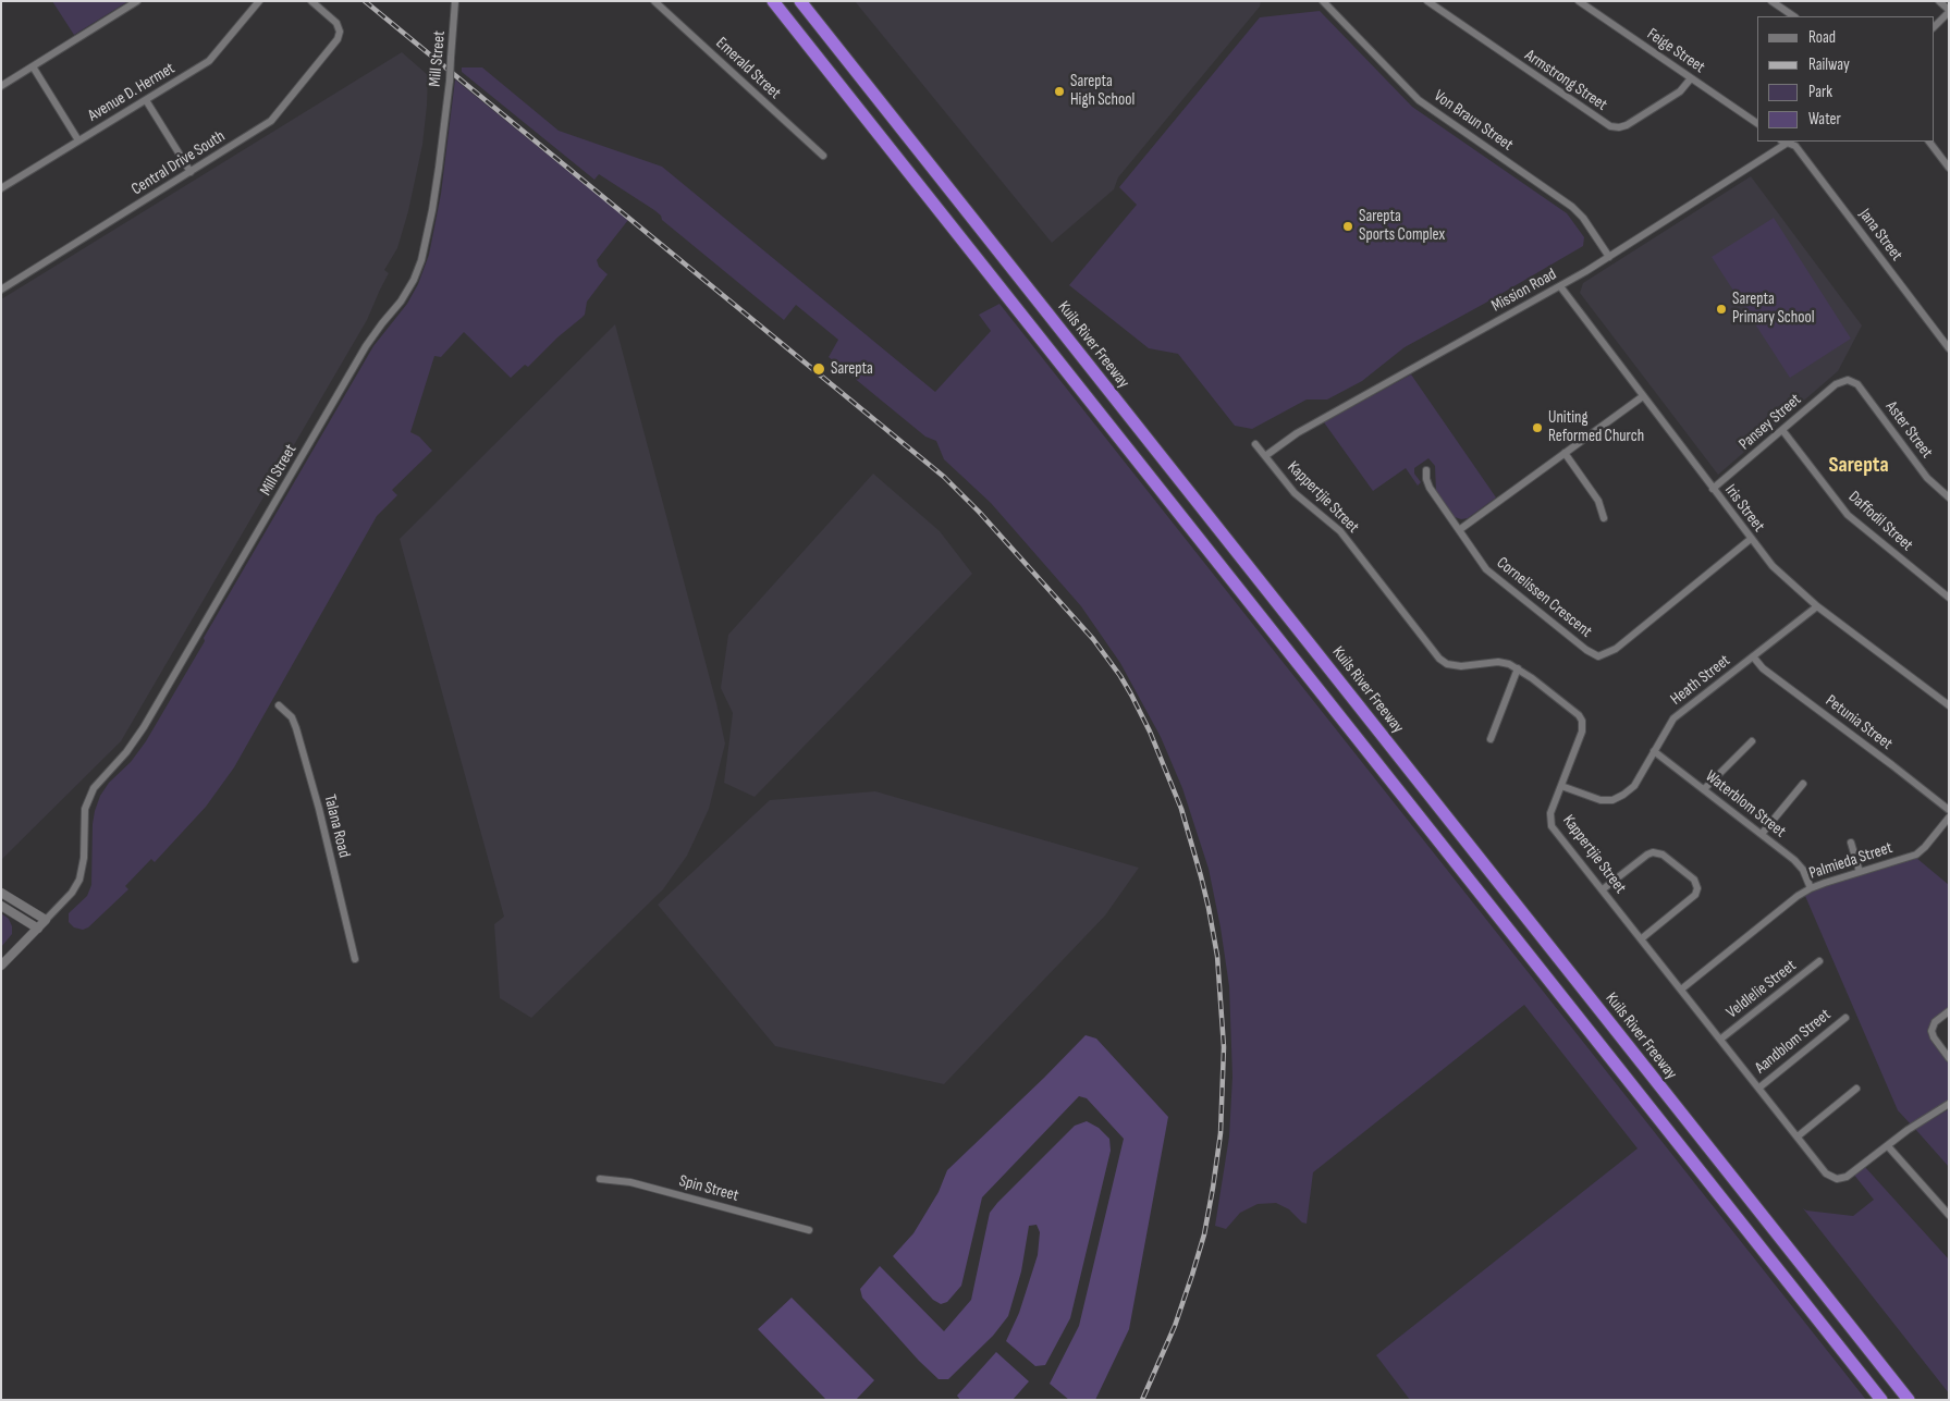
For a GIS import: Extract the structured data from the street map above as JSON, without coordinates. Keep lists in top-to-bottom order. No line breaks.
{"streets":{"highway":["Kuils River Freeway"],"street":["Feige Street","Mill Street","Emerald Street","Armstrong Street","Avenue D. Hermet","Von Braun Street","Central Drive South","Jana Street","Mission Road","Pansey Street","Aster Street","Kappertjie Street","Iris Street","Daffodil Street","Cornelissen Crescent","Heath Street","Petunia Street","Waterblom Street","Talana Road","Palmieda Street","Veldlelie Street","Aandblom Street","Spin Street"]},"crossings":[["Feige Street","Armstrong Street"],["Von Braun Street","Mission Road"],["Jana Street","Mission Road"],["Mission Road","Kappertjie Street"],["Mission Road","Iris Street"],["Pansey Street","Aster Street"],["Pansey Street","Iris Street"],["Pansey Street","Daffodil Street"],["Kappertjie Street","Heath Street"],["Kappertjie Street","Palmieda Street"],["Kappertjie Street","Veldlelie Street"],["Kappertjie Street","Aandblom Street"],["Iris Street","Cornelissen Crescent"],["Iris Street","Heath Street"],["Heath Street","Petunia Street"],["Heath Street","Waterblom Street"],["Waterblom Street","Palmieda Street"]],"districts":["Sarepta"],"places":["Sarepta High School","Sarepta Sports Complex","Sarepta Primary School","Sarepta","Uniting Reformed Church"],"legend":["Road","Railway","Park","Water"]}
